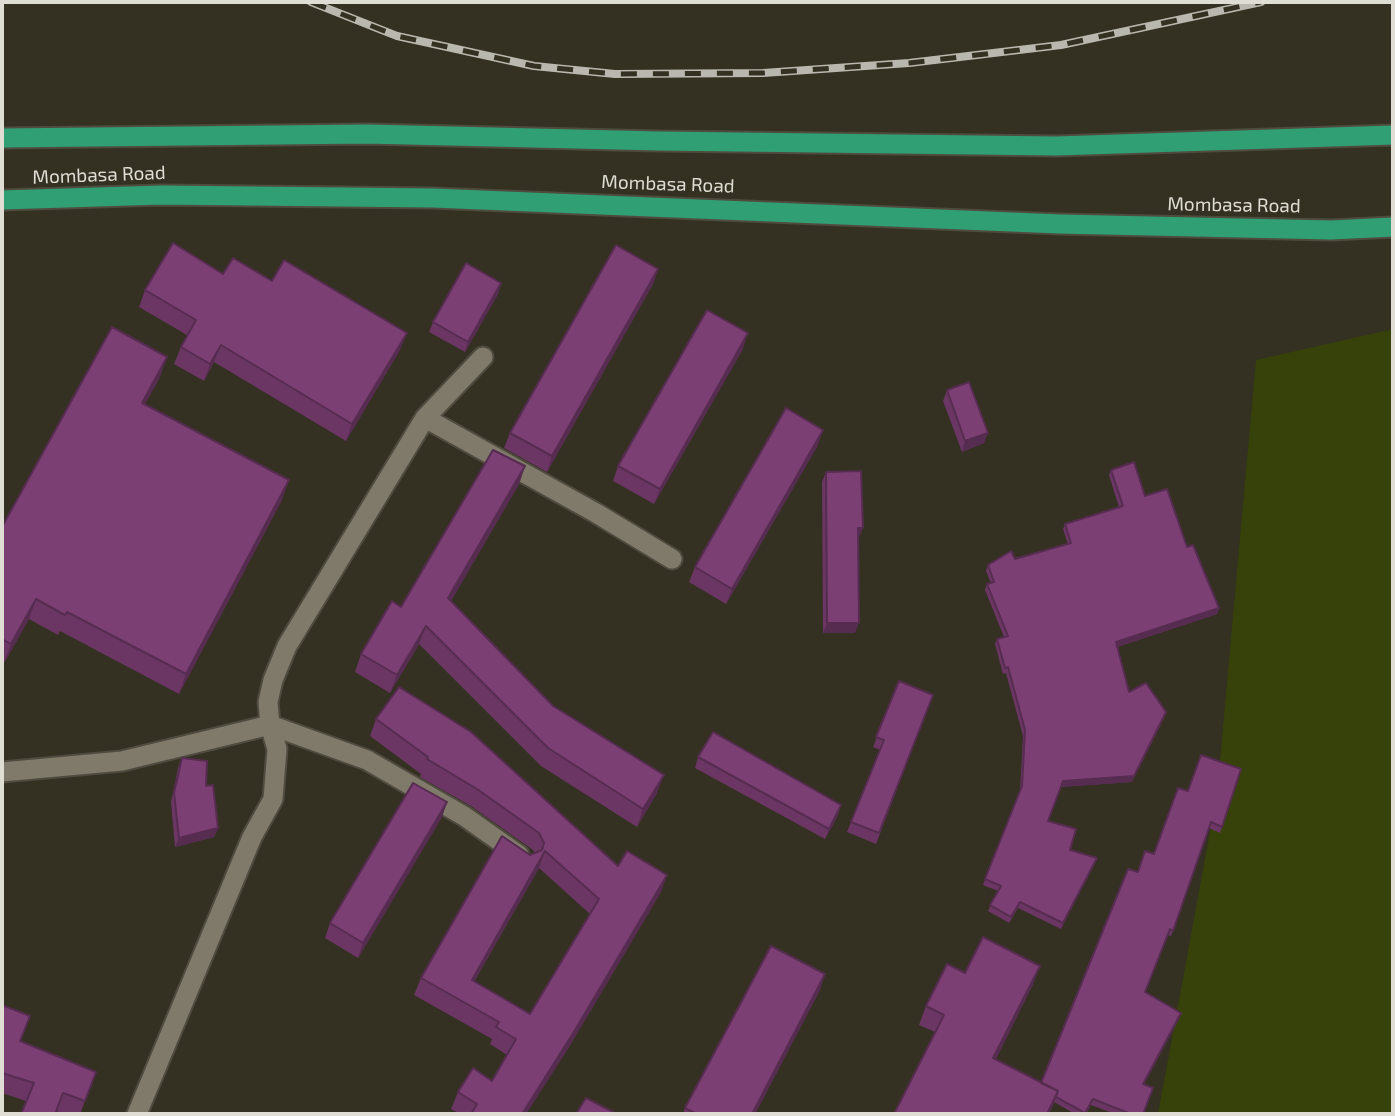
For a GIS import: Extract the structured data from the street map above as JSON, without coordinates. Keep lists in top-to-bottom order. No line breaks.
{"streets":{"highway":["Mombasa Road"]}}
